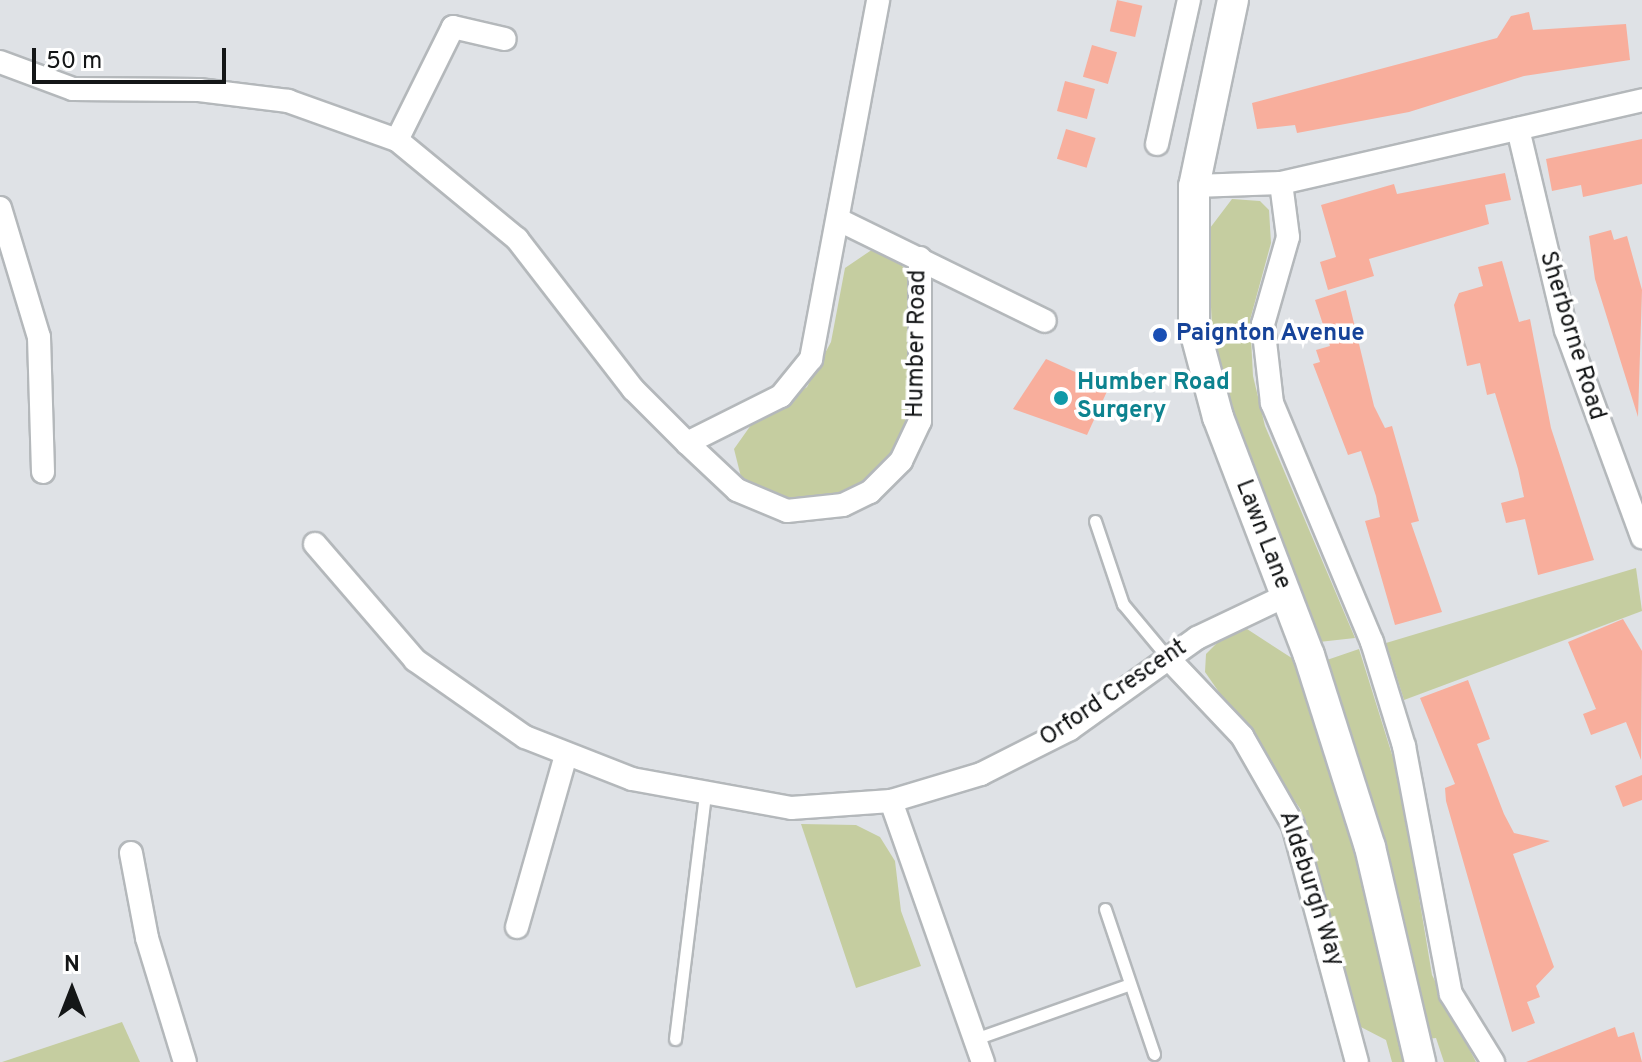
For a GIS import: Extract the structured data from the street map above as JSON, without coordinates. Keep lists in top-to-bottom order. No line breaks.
{"streets":{"street":["Sherborne Road","Humber Road","Lawn Lane","Orford Crescent","Aldeburgh Way"]},"crossings":[["Lawn Lane","Orford Crescent"],["Orford Crescent","Aldeburgh Way"]],"places":["Paignton Avenue","Humber Road Surgery"],"scale_bar":"50 m","north":"top"}
